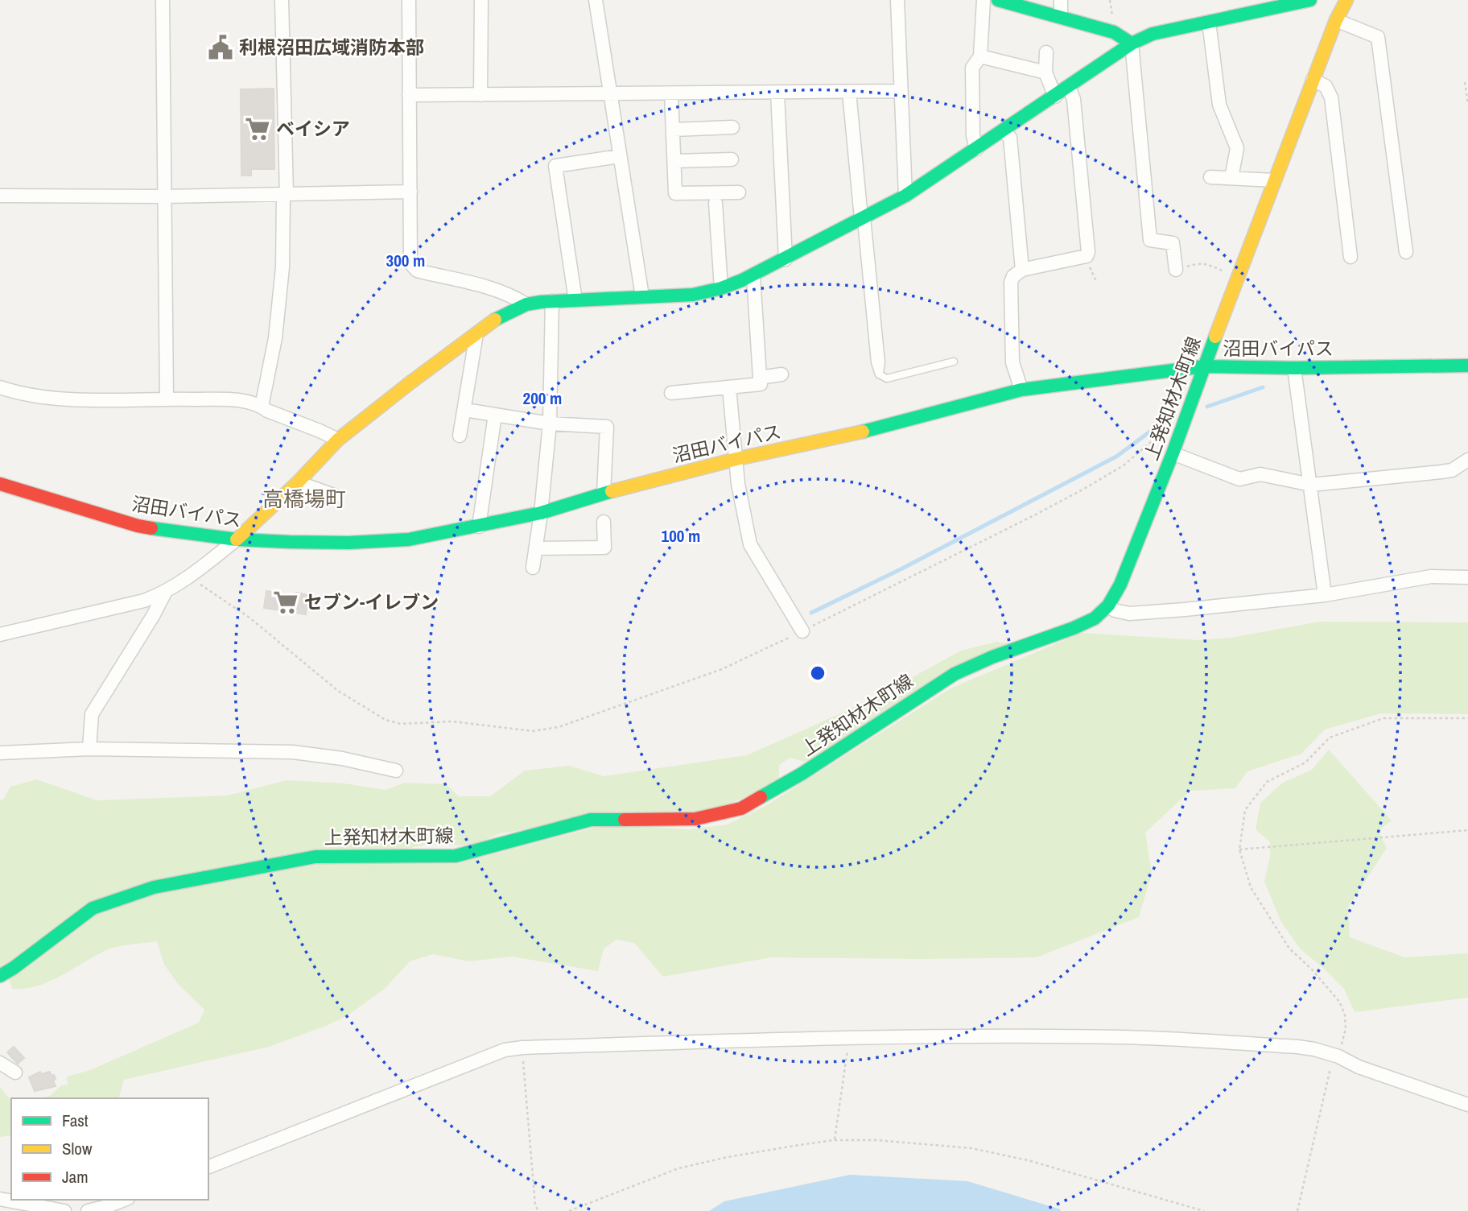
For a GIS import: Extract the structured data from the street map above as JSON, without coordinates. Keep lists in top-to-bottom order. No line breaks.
{"streets":{"street":["沼田バイパス","上発知材木町線"]},"crossings":[["沼田バイパス","上発知材木町線"]],"districts":["高橋場町"],"places":{"public building":["利根沼田広域消防本部"],"supermarket":["ベイシア","セブン-イレブン"]},"legend":["Fast","Slow","Jam"],"rings":["300 m","200 m","100 m"]}
